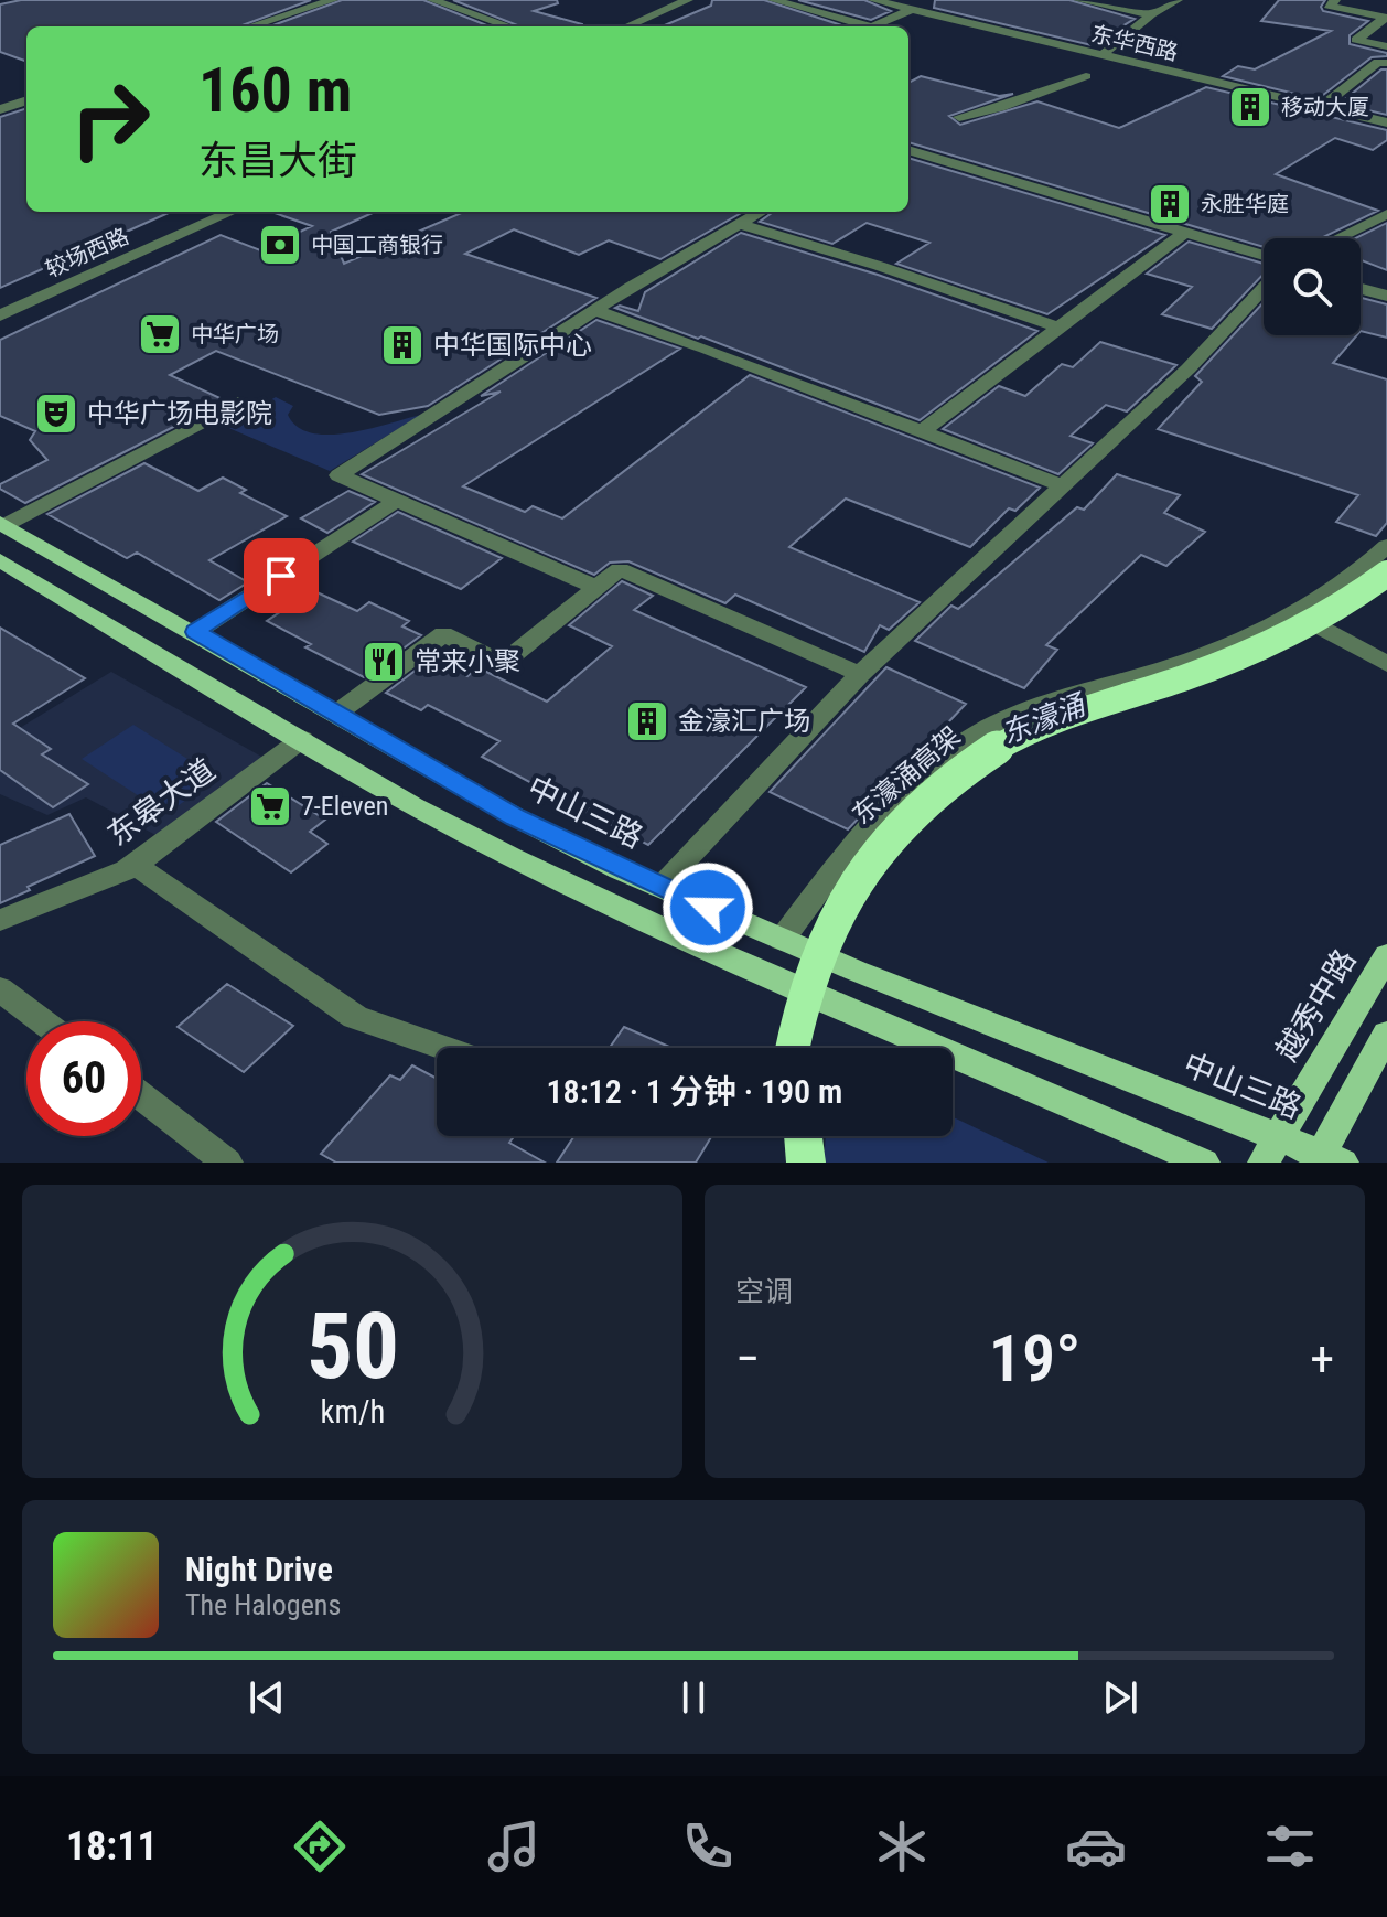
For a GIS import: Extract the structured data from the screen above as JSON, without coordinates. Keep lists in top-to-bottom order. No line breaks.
{"streets":{"highway":["东濠涌高架"],"main road":["中山三路","越秀中路"],"street":["东华西路","较场西路","东皋大道"]},"crossings":[["中山三路","越秀中路"]],"water":["东濠涌"],"places":{"building":["移动大厦","永胜华庭","中华国际中心","金濠汇广场"],"bank":["中国工商银行"],"supermarket":["中华广场","7-Eleven"],"theatre":["中华广场电影院"],"restaurant":["常来小聚"]},"page":{"turn":["160 m","东昌大街"],"limit":"60","trip":"18:12 · 1 分钟 · 190 m","tile":"空调","heat":["−","19°","+"],"song":["Night Drive","The Halogens"],"tabs":"18:11","gauge":["50","km/h"]}}
